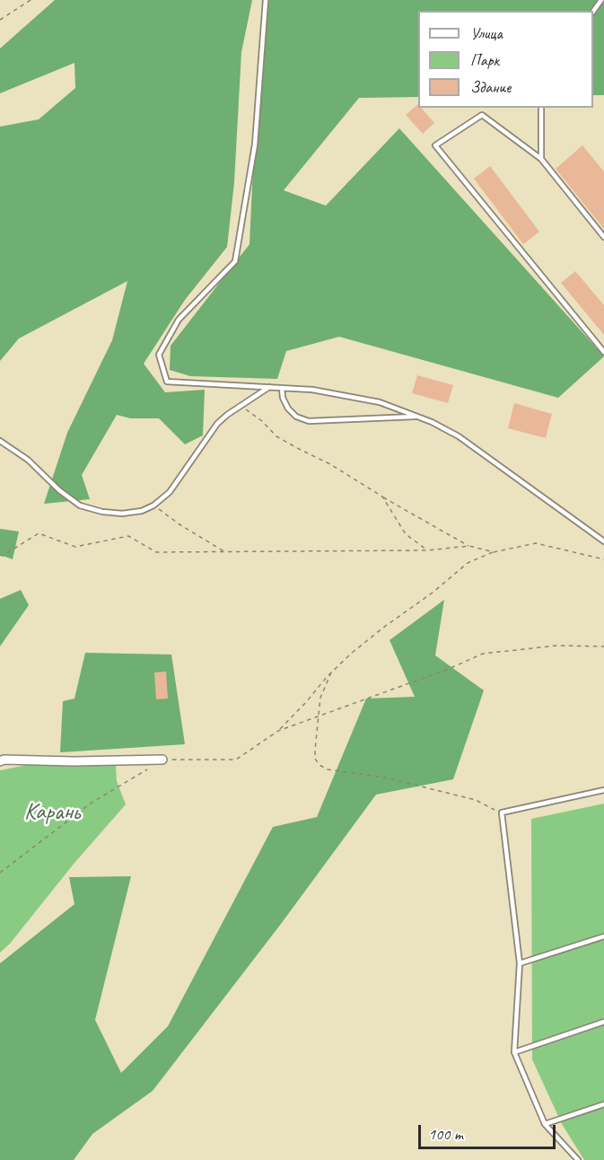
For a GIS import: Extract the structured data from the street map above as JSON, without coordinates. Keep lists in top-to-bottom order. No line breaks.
{"parks":["Карань"],"legend":["Улица","Парк","Здание"],"scale_bar":"100 m"}
